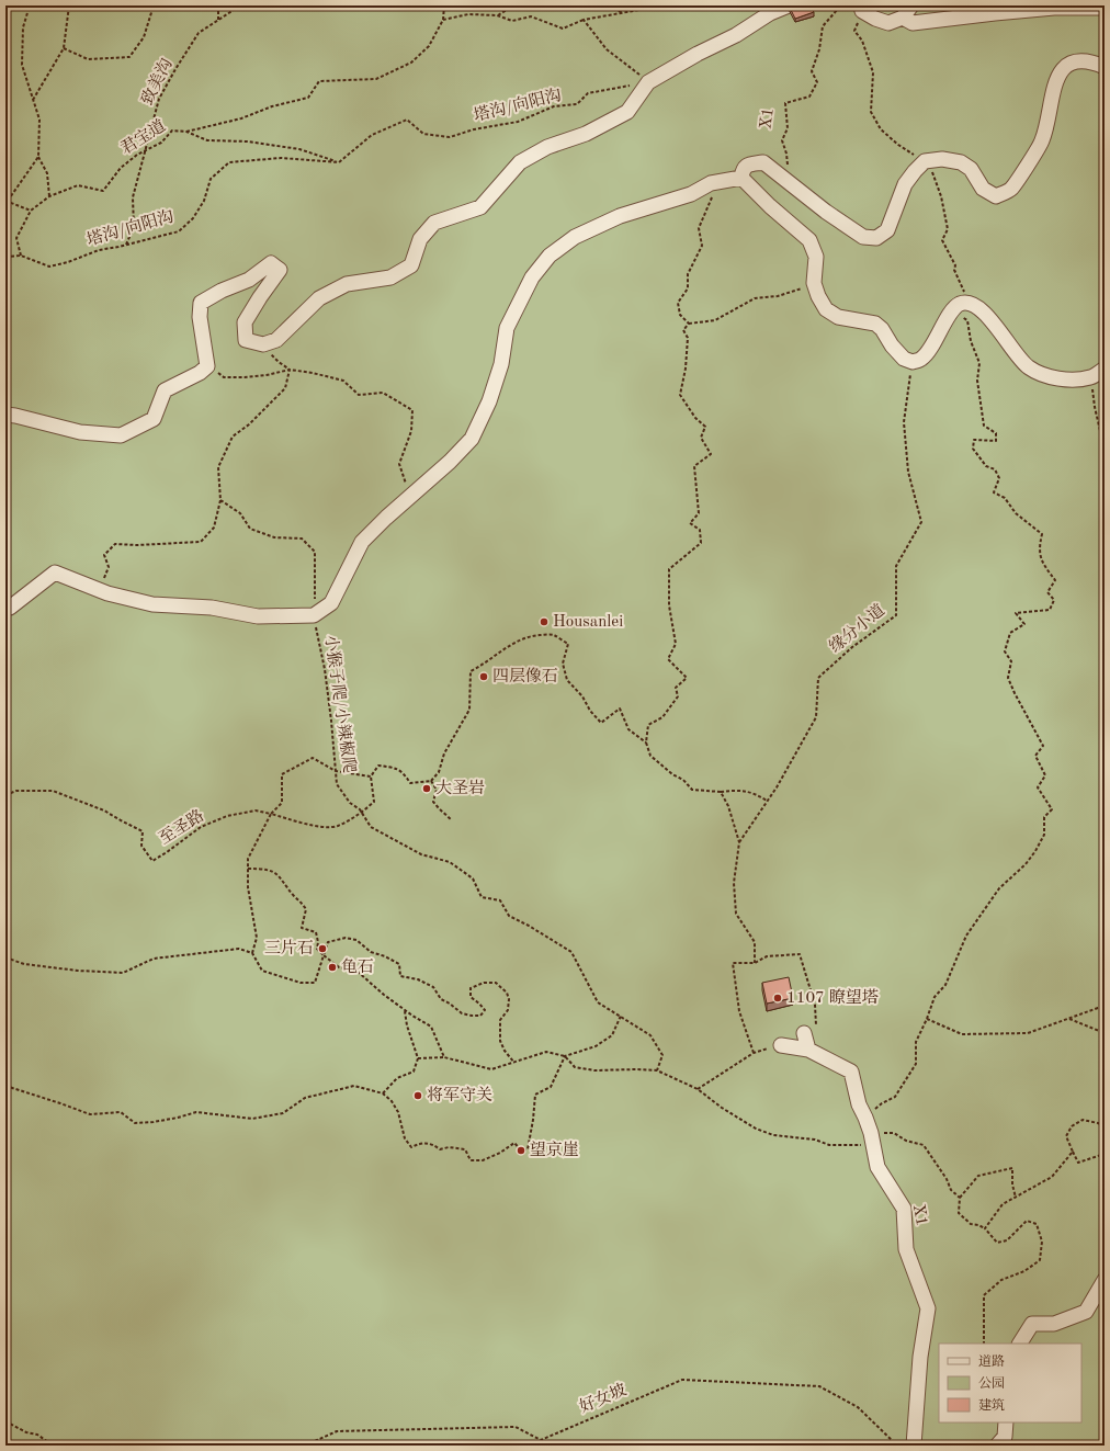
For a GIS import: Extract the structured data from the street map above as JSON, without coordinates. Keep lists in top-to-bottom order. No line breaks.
{"streets":{"lane":["X1"],"path":["致美沟","塔沟/向阳沟","君宝道","缘分小道","小猴子爬/小辣椒爬","至圣路","好女坡"]},"crossings":[["致美沟","塔沟/向阳沟"],["致美沟","君宝道"],["塔沟/向阳沟","君宝道"]],"places":["Housanlei","四层像石","大圣岩","三片石","龟石","1107 瞭望塔","将军守关","望京崖"],"legend":["道路","公园","建筑"]}
